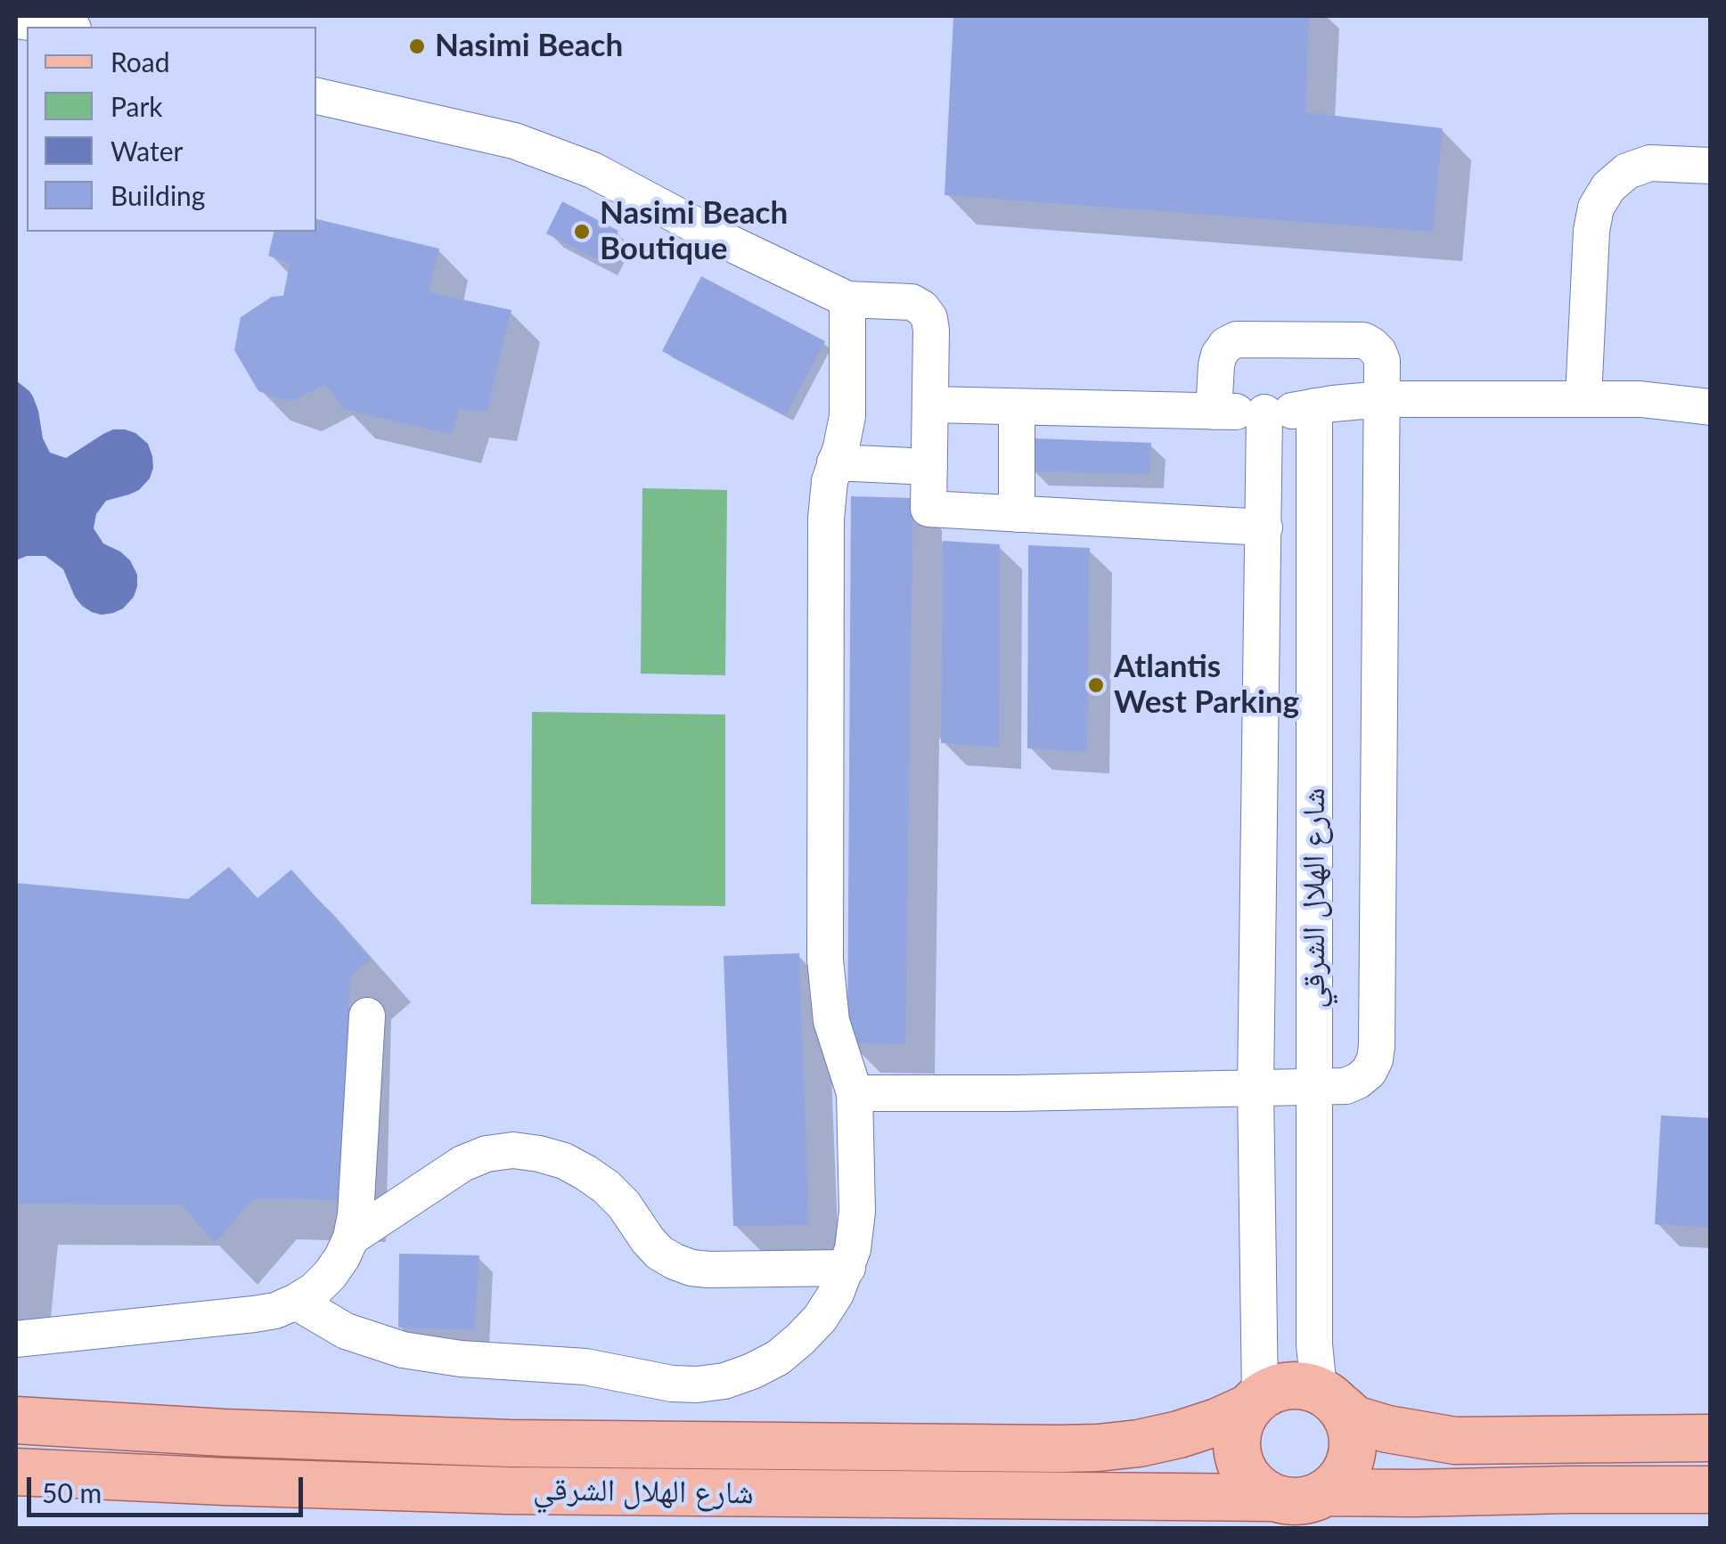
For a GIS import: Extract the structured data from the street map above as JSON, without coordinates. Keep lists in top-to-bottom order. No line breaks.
{"streets":{"main road":["شارع الهلال الشرقي"]},"places":["Nasimi Beach","Nasimi Beach Boutique","Atlantis West Parking"],"legend":["Road","Park","Water","Building"],"scale_bar":"50 m"}
